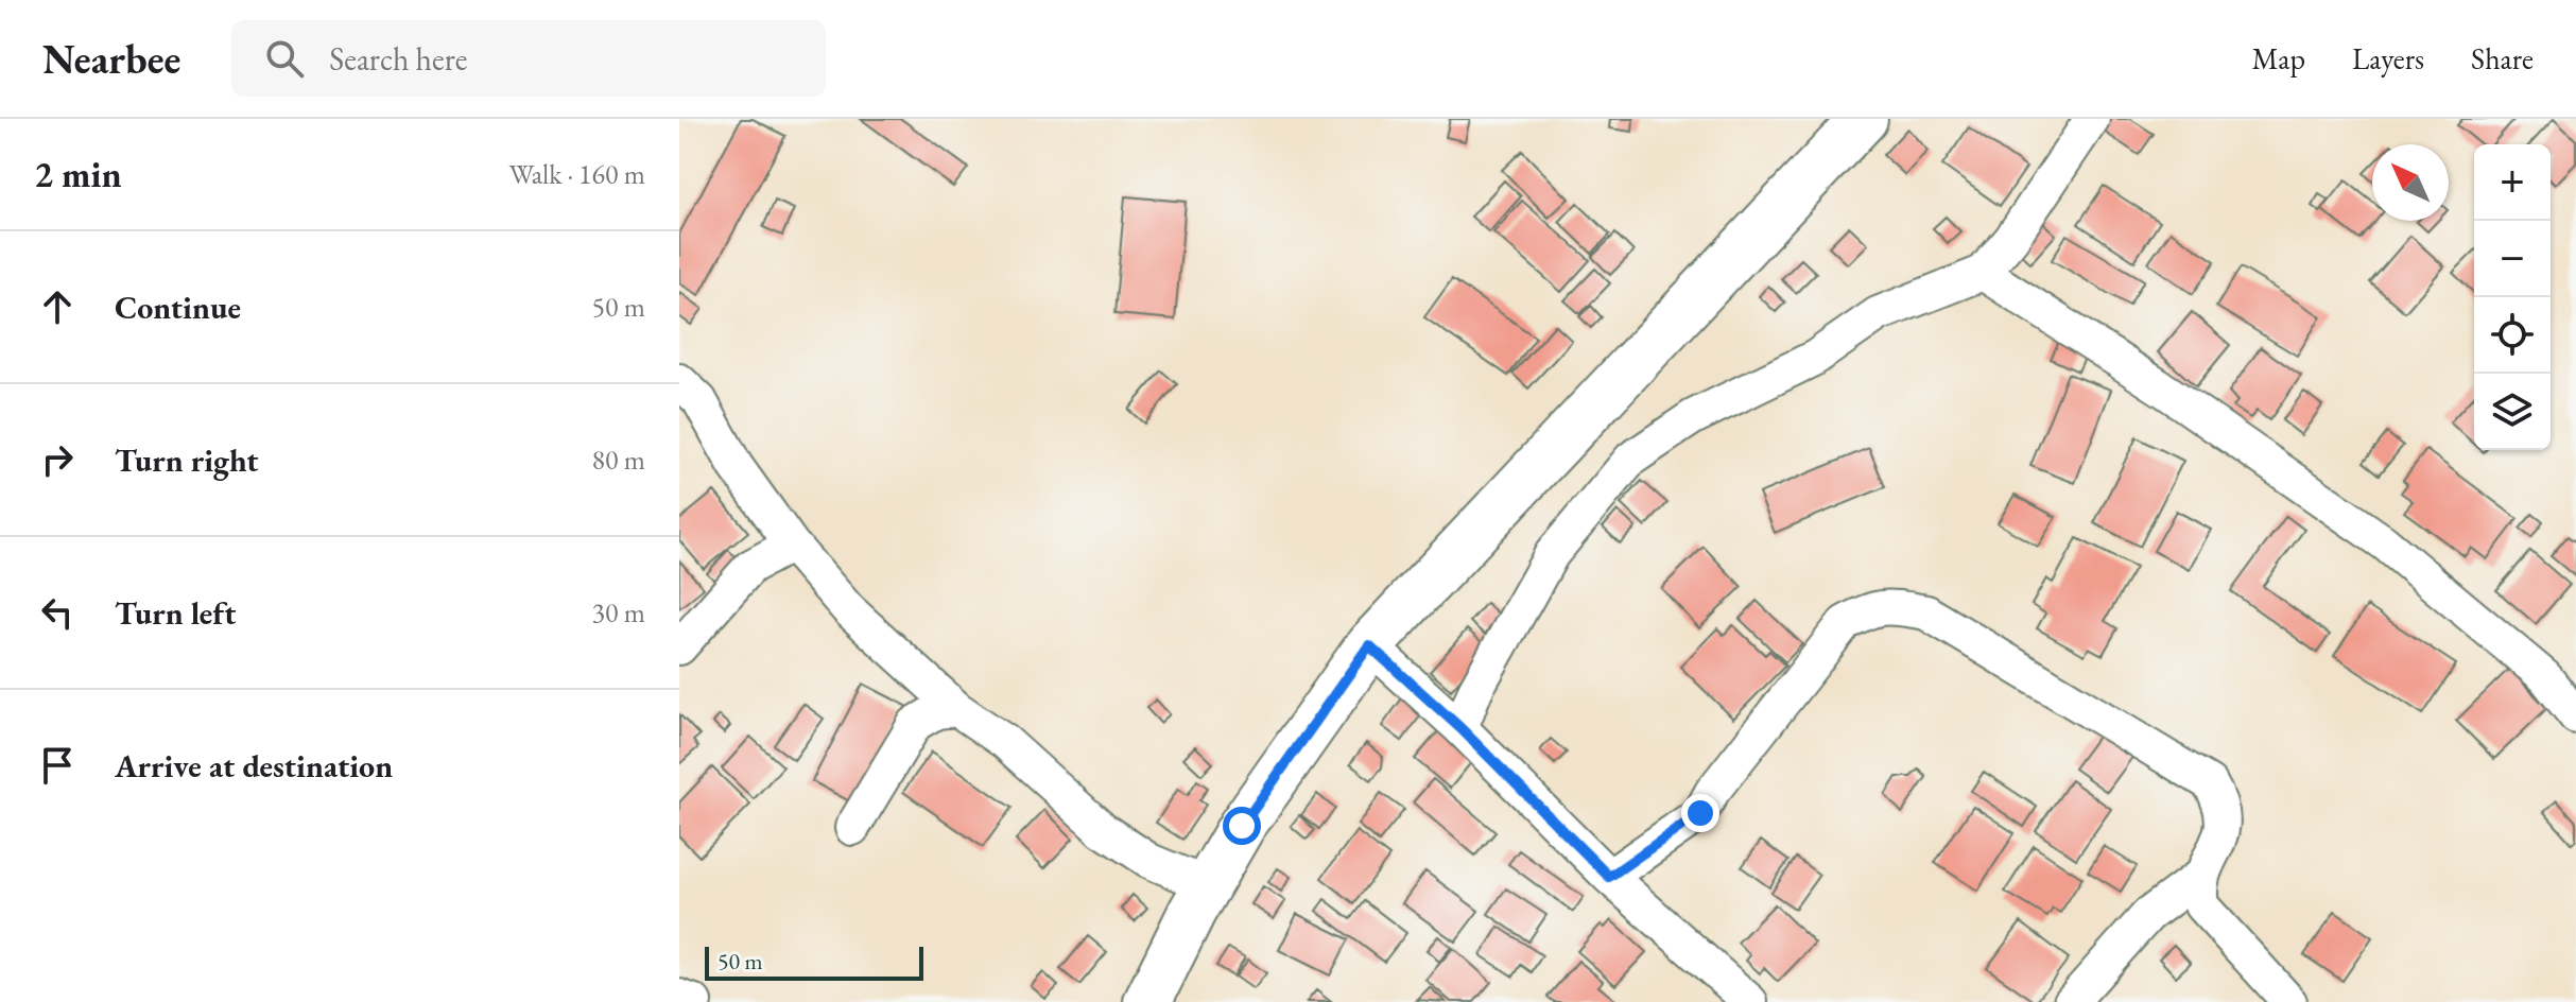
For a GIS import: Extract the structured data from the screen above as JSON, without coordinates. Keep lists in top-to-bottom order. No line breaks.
{"scale_bar":"50 m","north":"top left","page":{"header":"Nearbee","search":"Search here","nav":["Map","Layers","Share"],"heading":["2 min","Walk · 160 m"],"map_buttons":["+","−"],"list":[["Continue","50 m"],["Turn right","80 m"],["Turn left","30 m"],"Arrive at destination"],"scale":"50 m"}}
